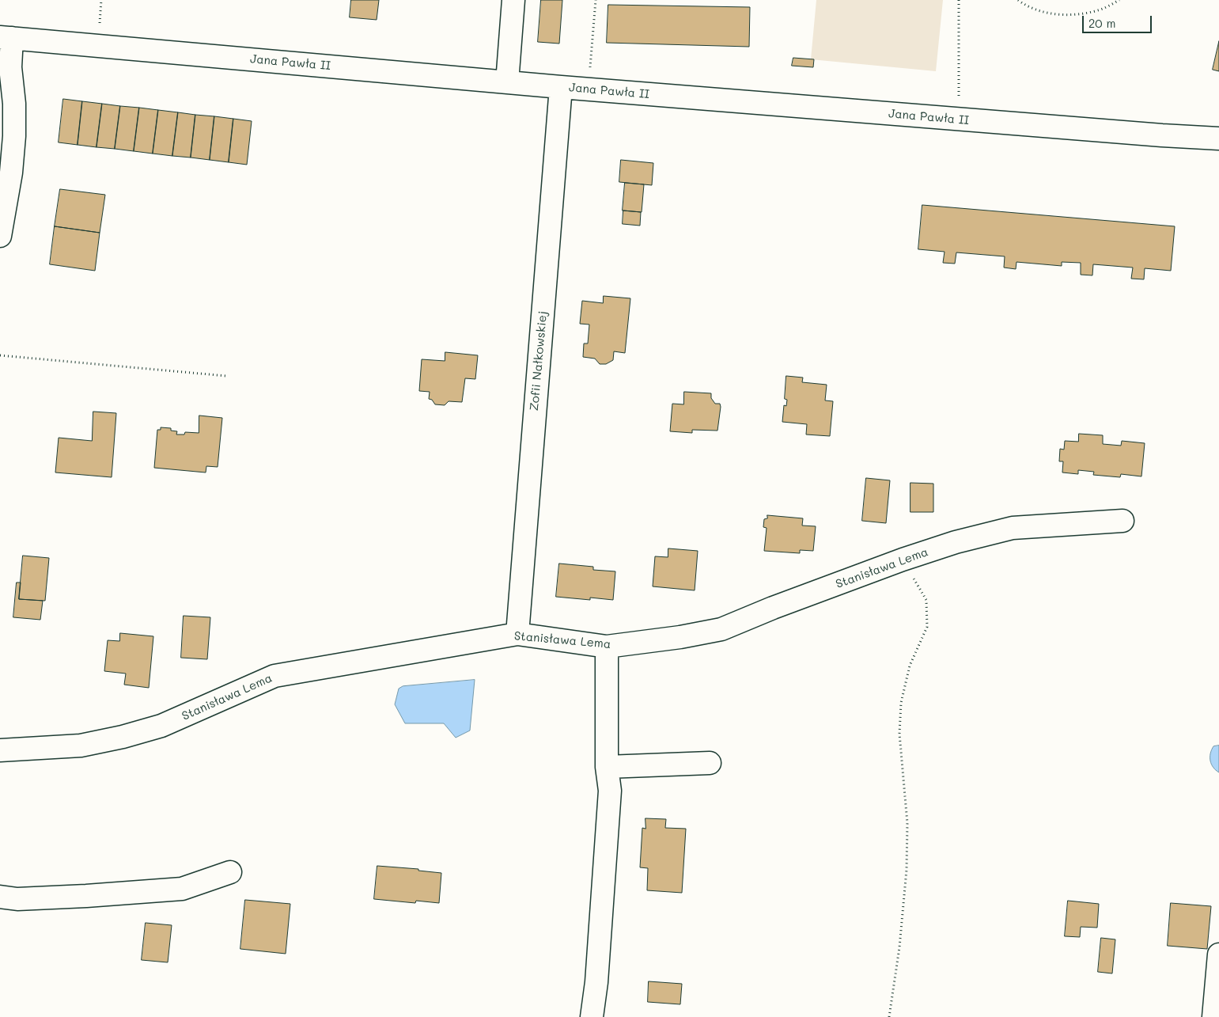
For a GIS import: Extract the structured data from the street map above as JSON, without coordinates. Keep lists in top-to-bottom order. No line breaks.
{"streets":{"street":["Jana Pawła II","Zofii Nałkowskiej","Stanisława Lema"]},"crossings":[["Jana Pawła II","Zofii Nałkowskiej"],["Zofii Nałkowskiej","Stanisława Lema"]],"scale_bar":"20 m"}
